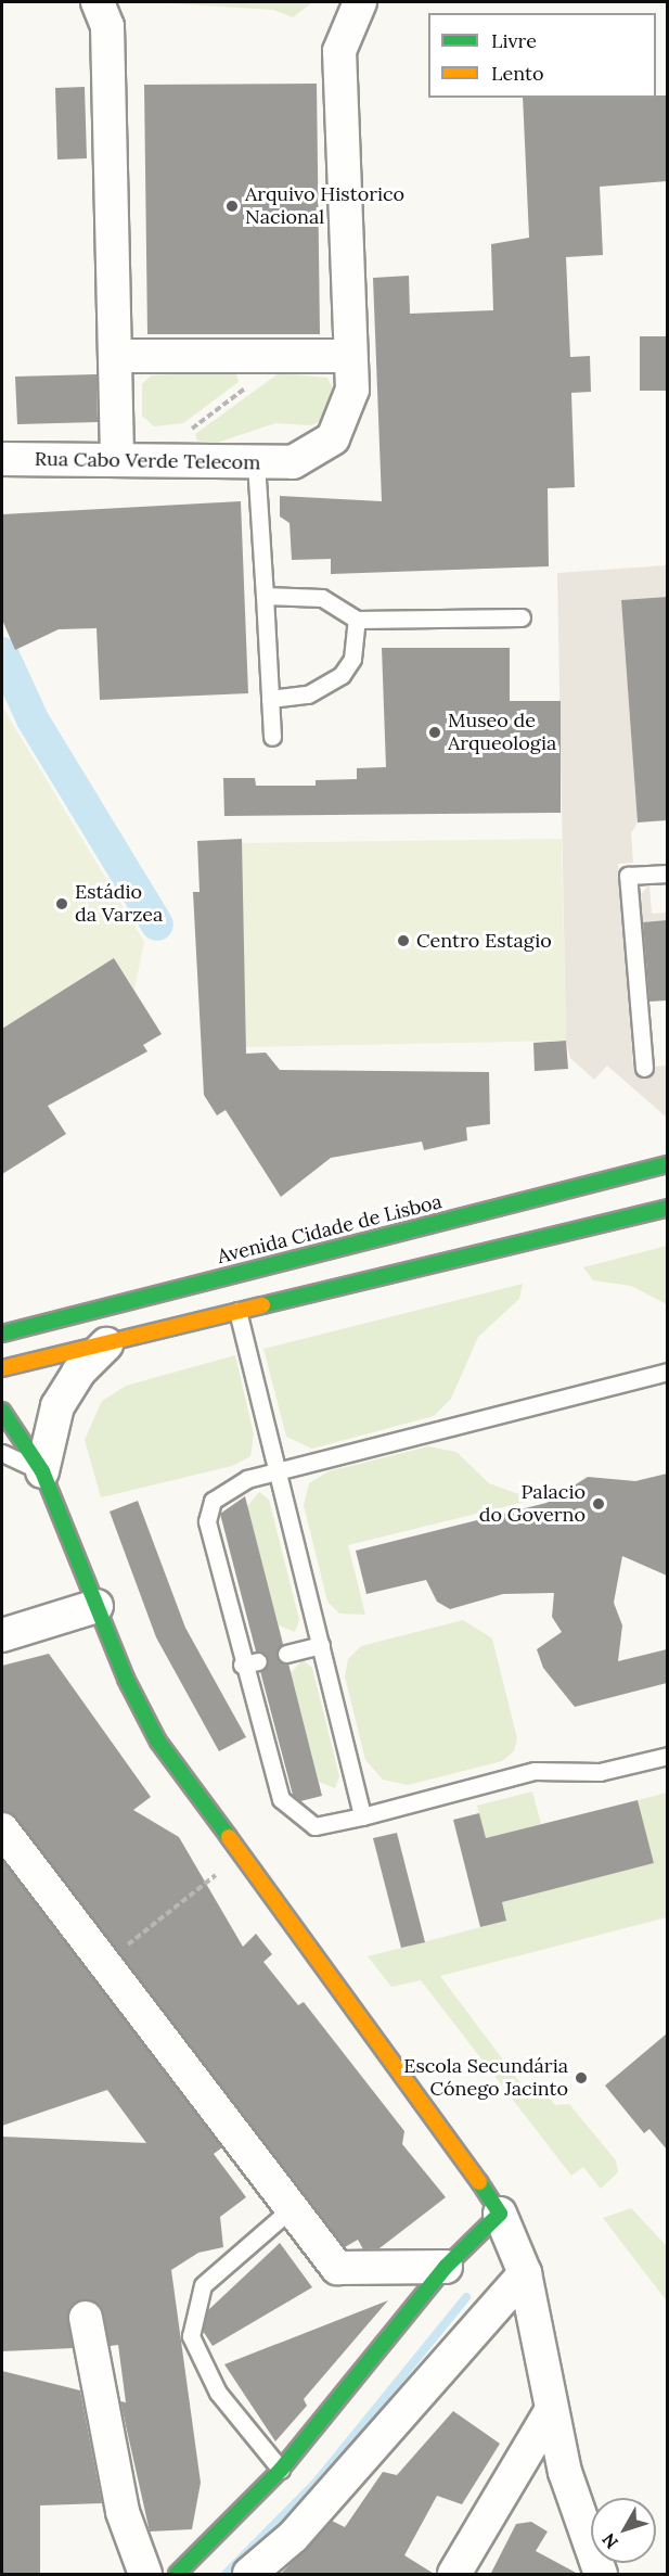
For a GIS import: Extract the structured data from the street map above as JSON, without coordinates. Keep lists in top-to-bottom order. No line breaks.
{"streets":{"street":["Rua Cabo Verde Telecom","Avenida Cidade de Lisboa"]},"places":["Arquivo Historico Nacional","Museo de Arqueologia","Estádio da Varzea","Centro Estagio","Palacio do Governo","Escola Secundária Cónego Jacinto"],"legend":["Livre","Lento"],"north":"bottom left"}
